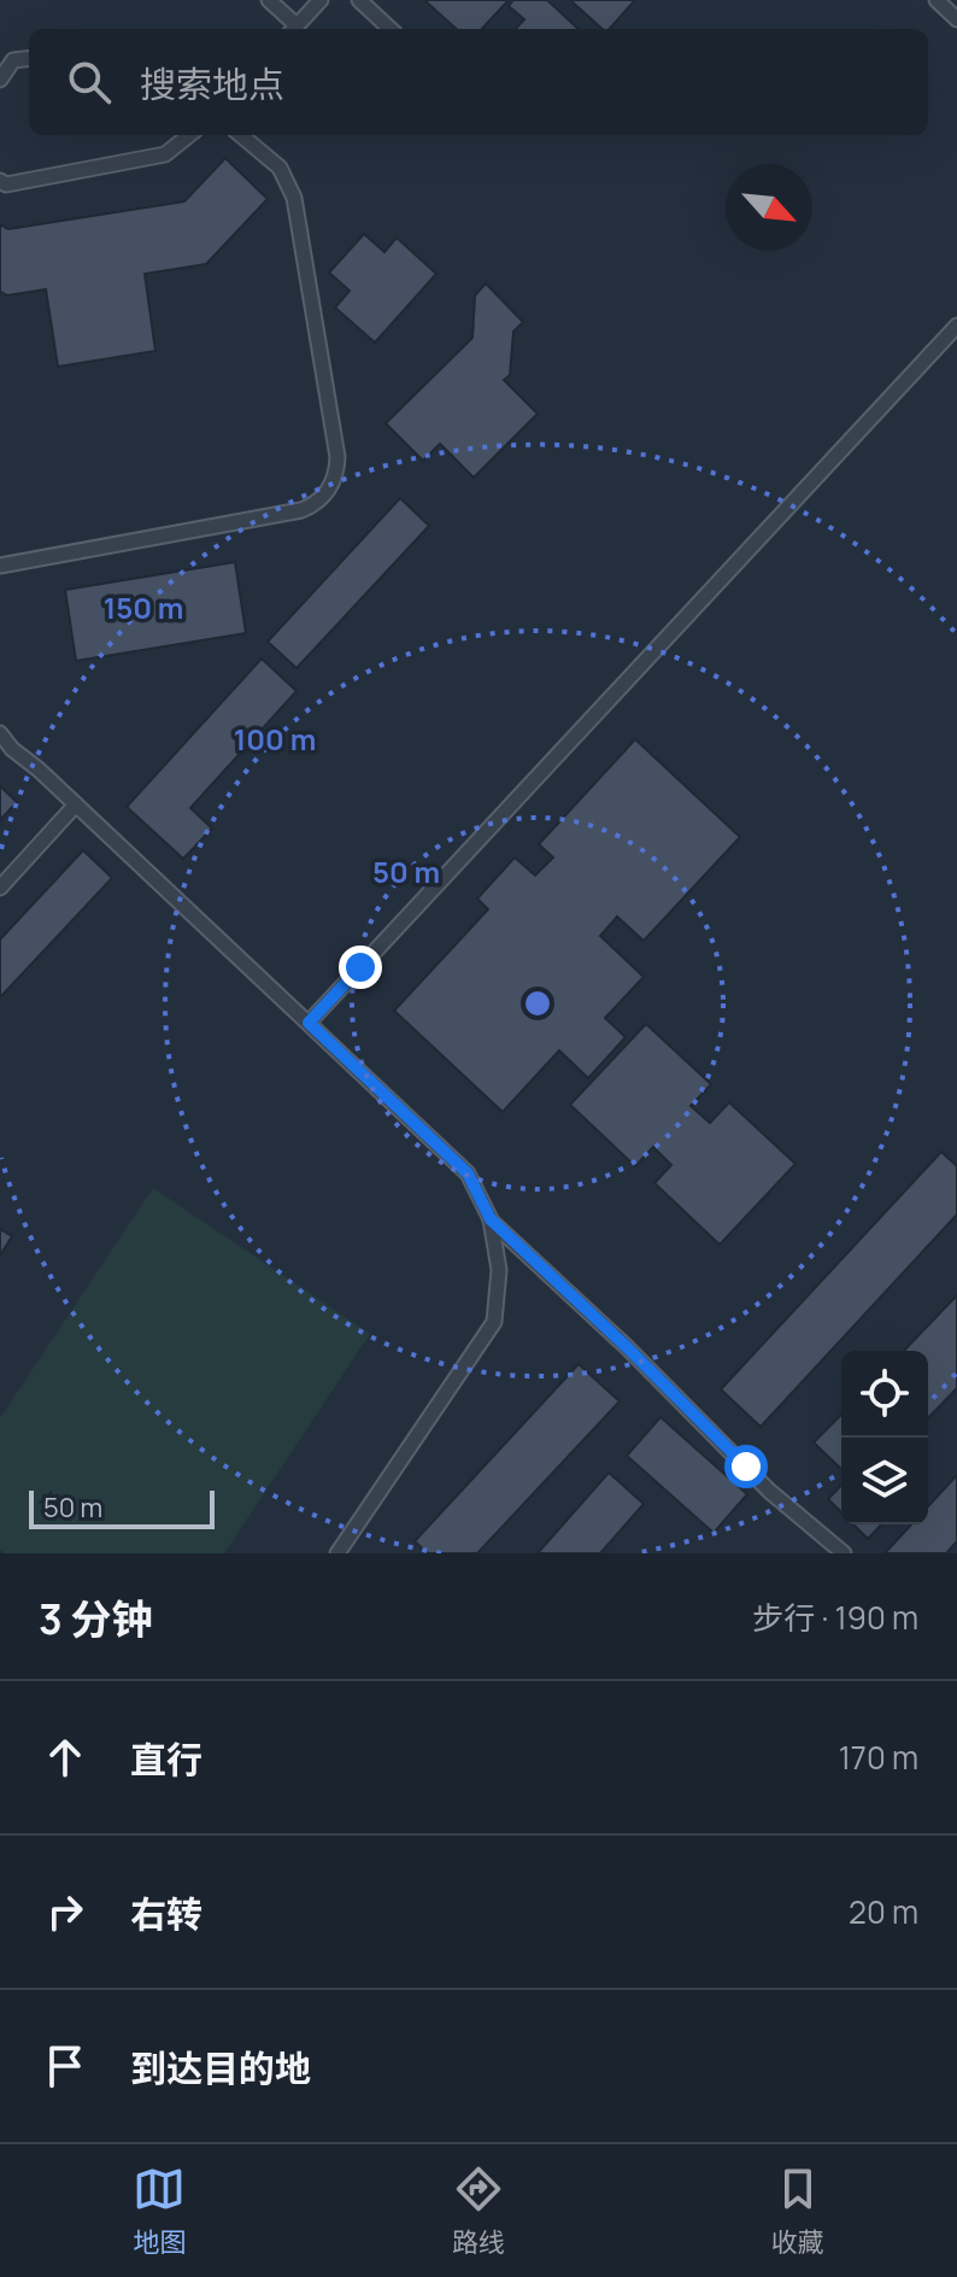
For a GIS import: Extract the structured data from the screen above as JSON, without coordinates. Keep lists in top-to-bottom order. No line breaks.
{"scale_bar":"50 m","north":"bottom right","page":{"search":"搜索地点","scale":"50 m","heading":["3 分钟","步行 · 190 m"],"list":[["直行","170 m"],["右转","20 m"],"到达目的地"],"nav":["地图","路线","收藏"]},"rings":["150 m","100 m","50 m"]}
